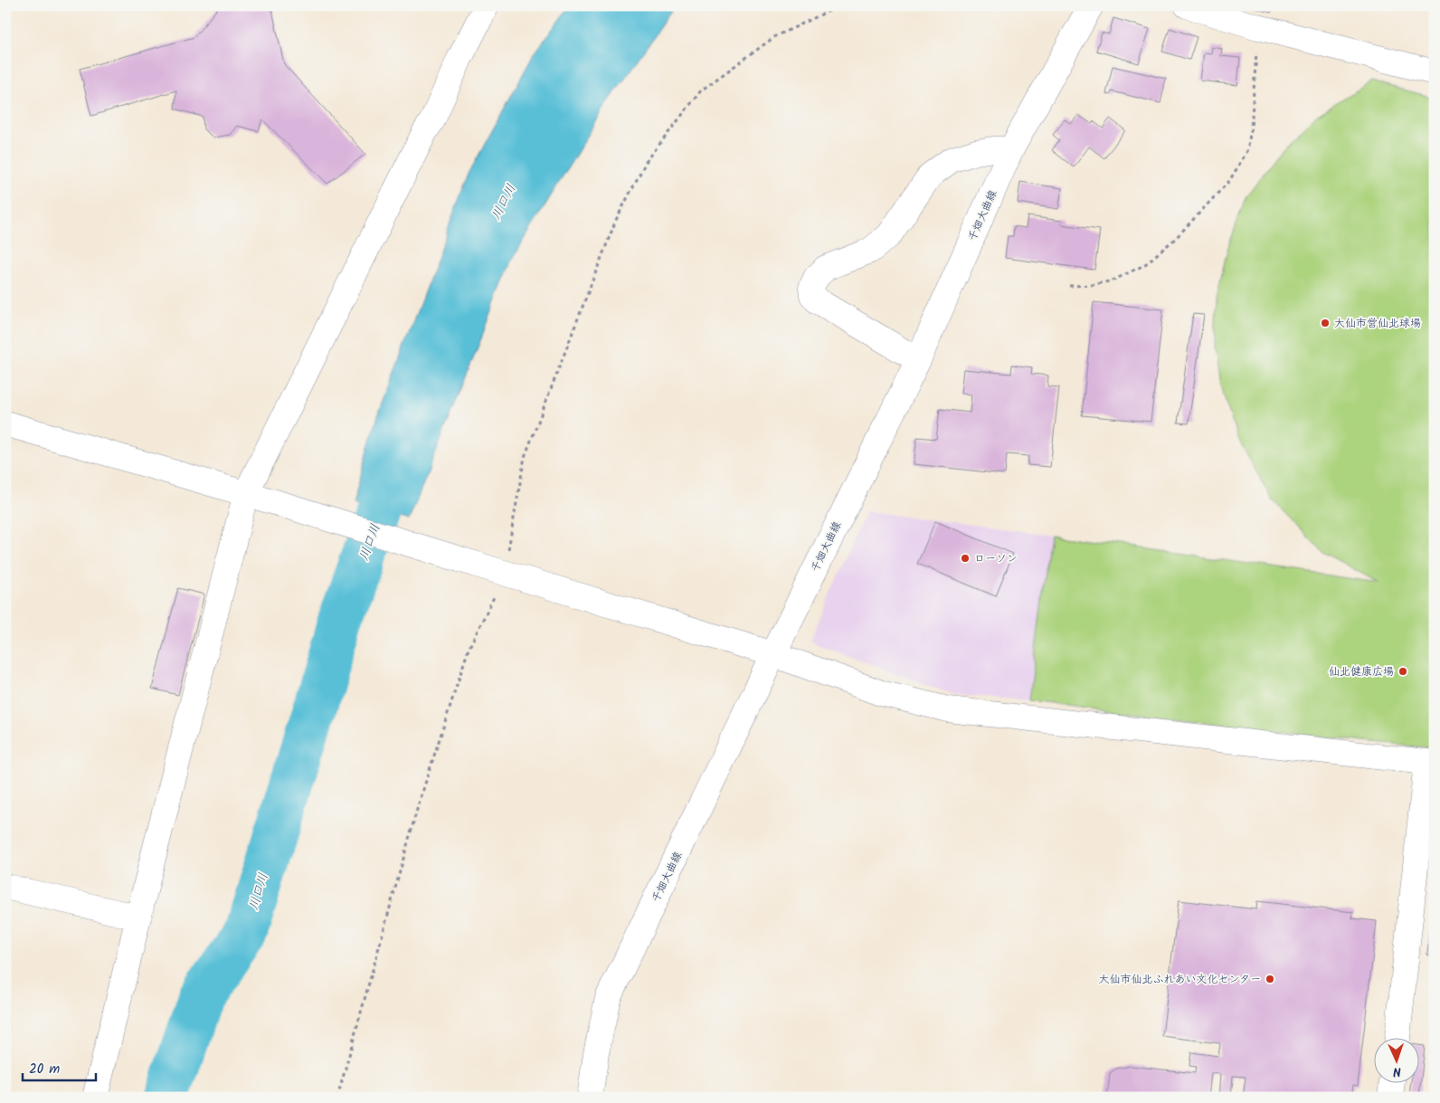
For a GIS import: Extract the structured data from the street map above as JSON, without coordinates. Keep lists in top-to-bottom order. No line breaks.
{"streets":{"street":["千畑大曲線"]},"water":["川口川"],"places":["大仙市営仙北球場","ローソン","仙北健康広場","大仙市仙北ふれあい文化センター"],"scale_bar":"20 m","north":"bottom"}
